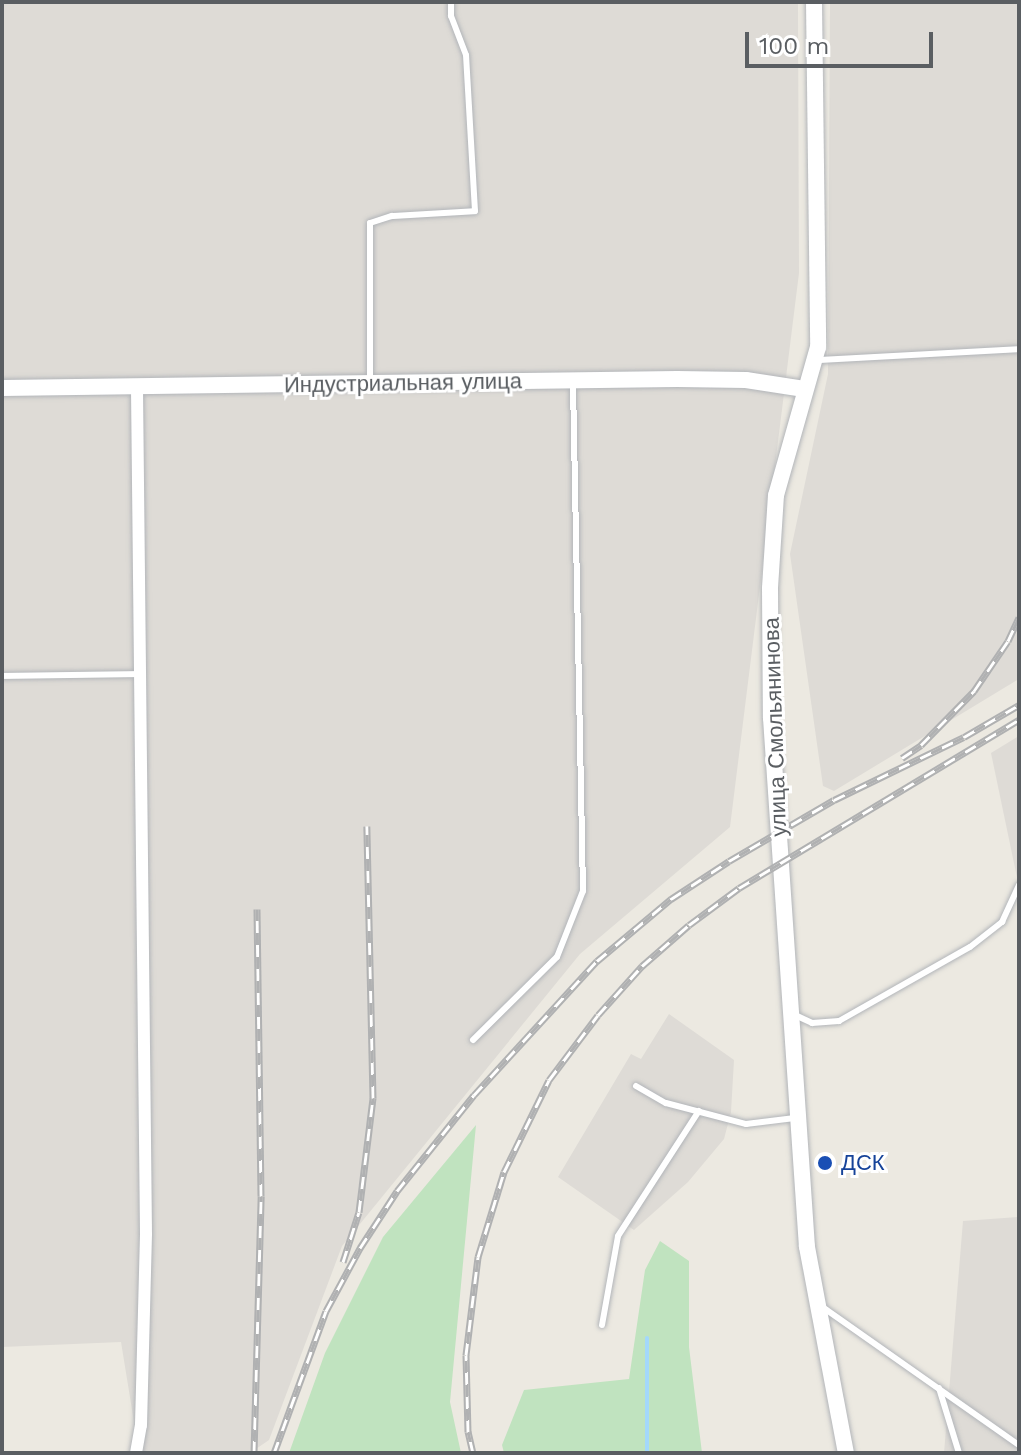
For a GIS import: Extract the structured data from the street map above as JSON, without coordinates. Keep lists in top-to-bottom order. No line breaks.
{"streets":{"street":["Индустриальная улица","улица Смольянинова"]},"crossings":[["Индустриальная улица","улица Смольянинова"]],"places":["ДСК"],"scale_bar":"100 m"}
